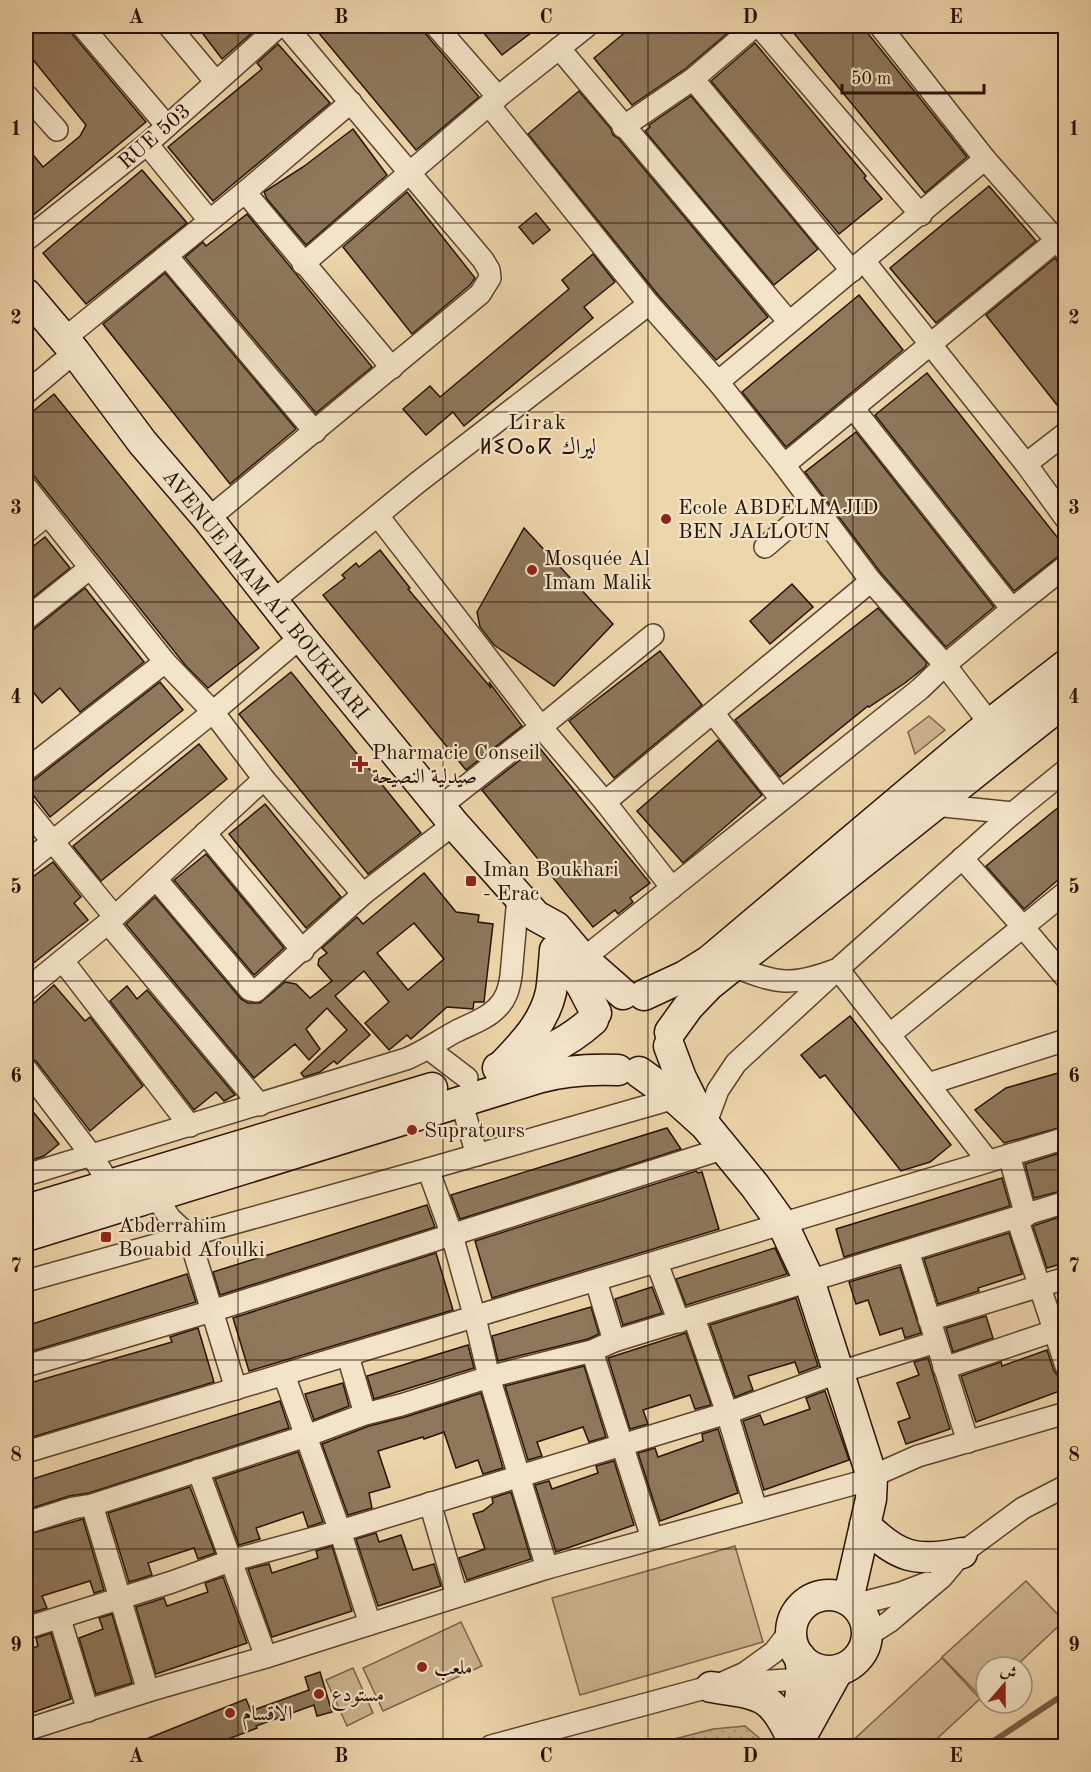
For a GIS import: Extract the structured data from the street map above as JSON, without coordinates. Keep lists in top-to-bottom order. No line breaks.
{"streets":{"main road":["AVENUE IMAM AL BOUKHARI"],"street":["RUE 503"]},"districts":["Lirak ⵍⵉⵔⴰⴽ ليراك"],"places":{"other":["Ecole ABDELMAJID BEN JALLOUN","Mosquée Al Imam Malik","Supratours","ملعب","مستودع","الاقسام"],"health":["Pharmacie Conseil صيدلية النصيحة"],"transit":["Iman Boukhari - Erac","Abderrahim Bouabid Afoulki"]},"scale_bar":"50 m","north":"top","grid":{"columns":["A","B","C","D","E"],"rows":["1","2","3","4","5","6","7","8","9"]}}
